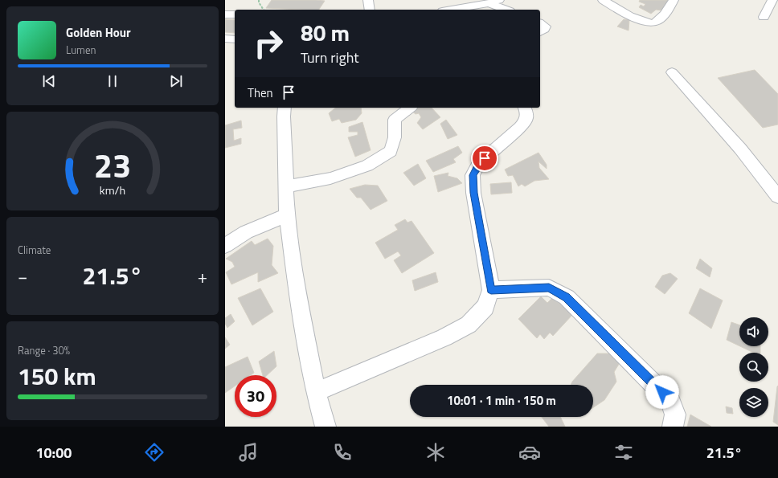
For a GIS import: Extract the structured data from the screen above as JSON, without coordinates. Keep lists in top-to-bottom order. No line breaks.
{"page":{"turn":["80 m","Turn right"],"song":["Golden Hour","Lumen"],"then":"Then","tile":["Climate",["Range · 30%","150 km"]],"heat":["−","21.5°","+"],"limit":"30","trip":"10:01 · 1 min · 150 m","tabs":["10:00","21.5°"],"gauge":["23","km/h"]}}
